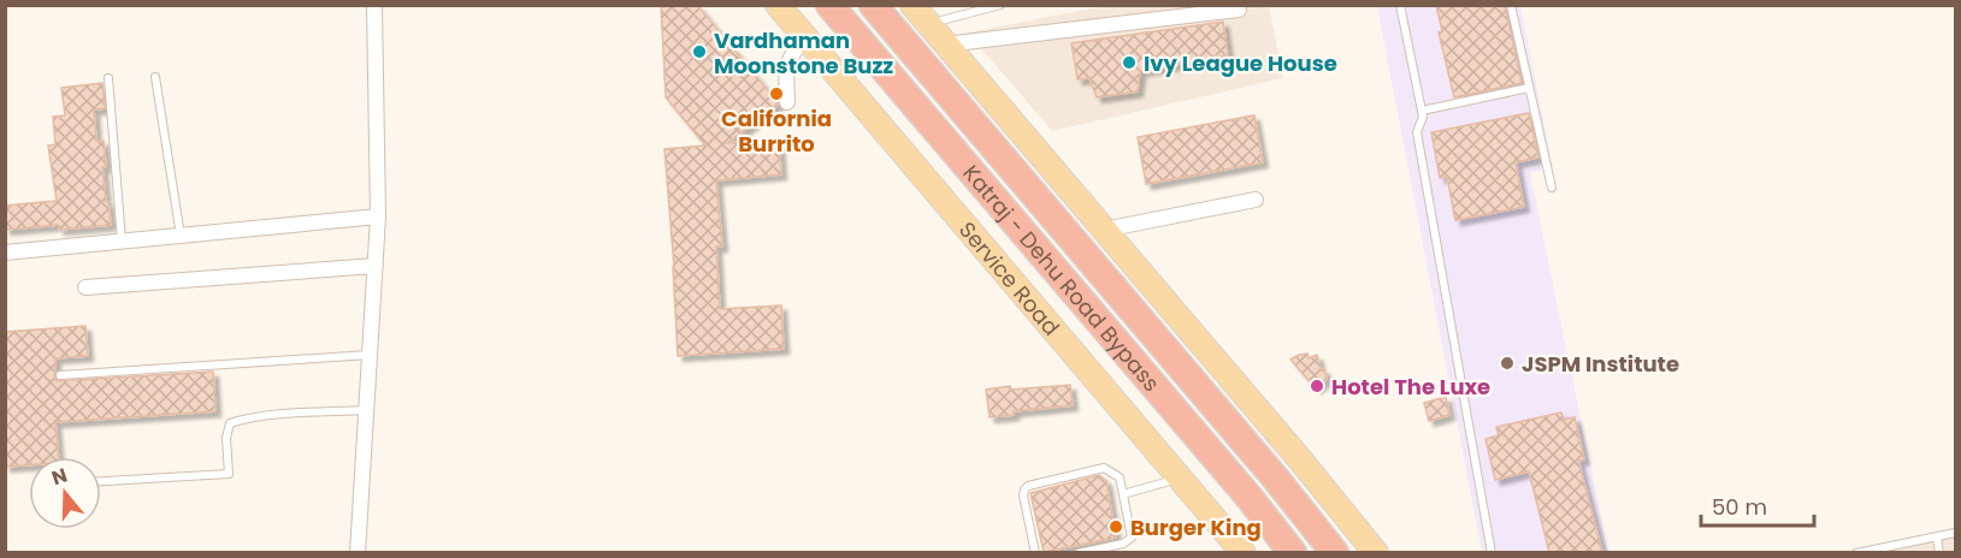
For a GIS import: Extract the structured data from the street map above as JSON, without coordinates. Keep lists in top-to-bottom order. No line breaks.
{"streets":{"highway":["Katraj - Dehu Road Bypass"],"main road":["Service Road"]},"places":["Vardhaman Moonstone Buzz","Ivy League House","California Burrito","JSPM Institute","Hotel The Luxe","Burger King"],"scale_bar":"50 m","north":"top"}
